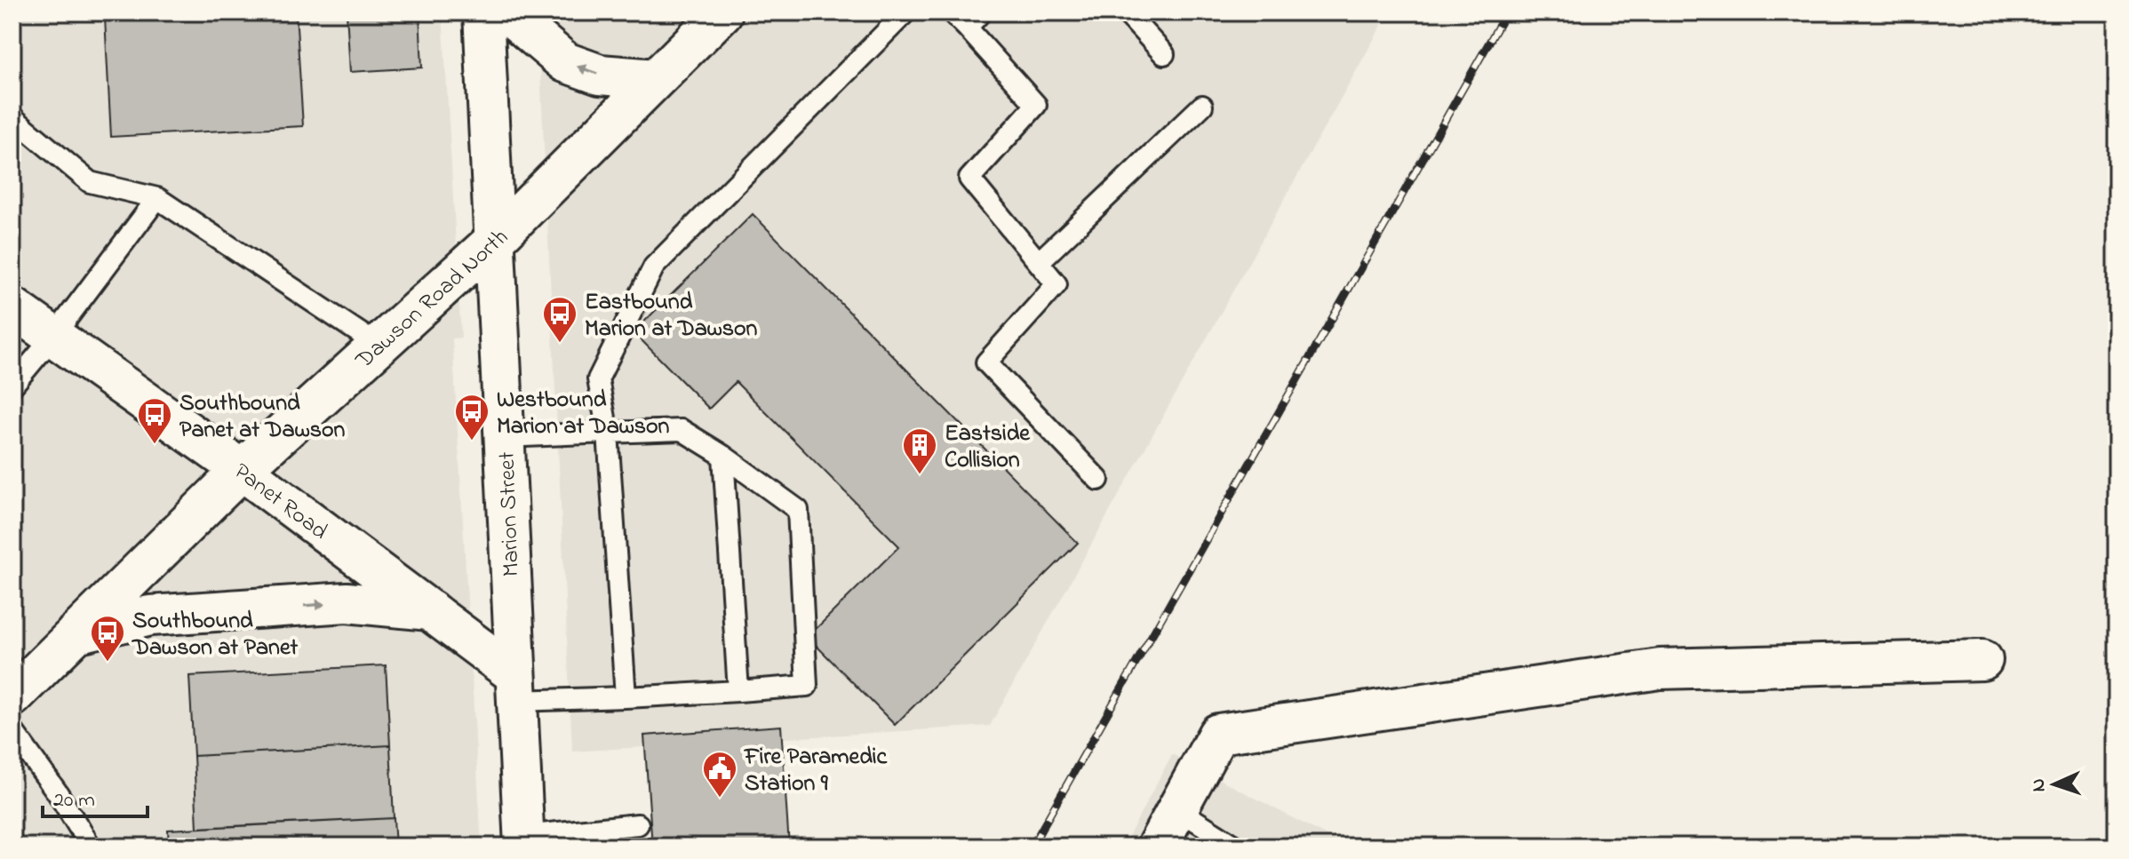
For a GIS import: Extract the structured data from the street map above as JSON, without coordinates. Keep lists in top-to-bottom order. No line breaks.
{"streets":{"street":["Dawson Road North","Panet Road","Marion Street"]},"crossings":[["Dawson Road North","Panet Road"],["Dawson Road North","Marion Street"],["Panet Road","Marion Street"]],"places":{"bus stop":["Eastbound Marion at Dawson","Westbound Marion at Dawson","Southbound Panet at Dawson","Southbound Dawson at Panet"],"building":["Eastside Collision"],"public building":["Fire Paramedic Station 9"]},"scale_bar":"20 m","north":"left"}
